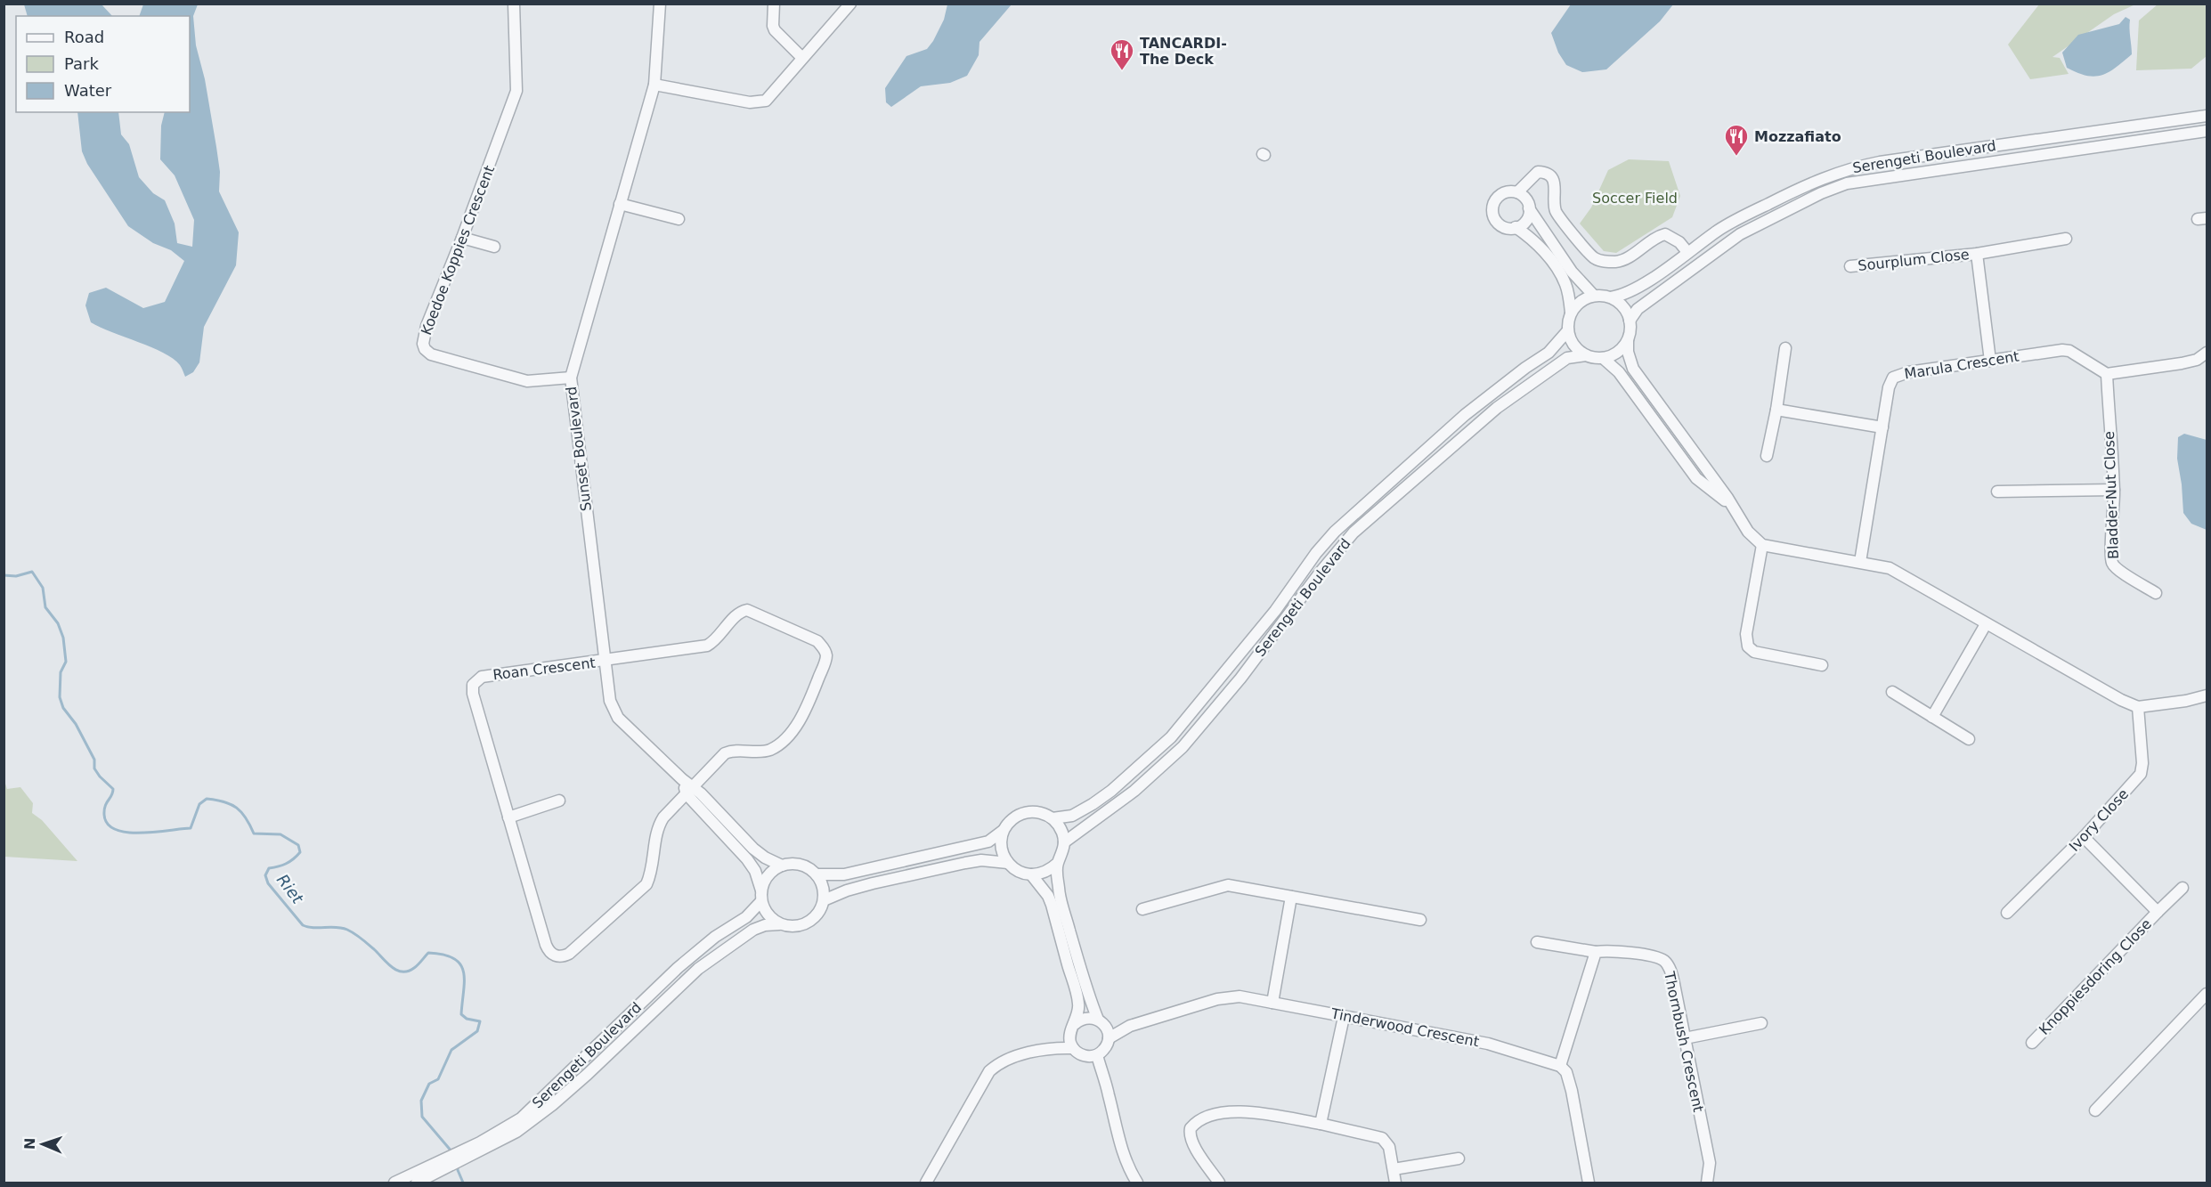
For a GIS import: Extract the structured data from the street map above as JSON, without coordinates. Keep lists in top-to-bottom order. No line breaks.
{"streets":{"street":["Serengeti Boulevard","Koedoe Koppies Crescent","Sourplum Close","Marula Crescent","Sunset Boulevard","Bladder-Nut Close","Roan Crescent","Ivory Close","Knoppiesdoring Close","Tinderwood Crescent","Thornbush Crescent"]},"crossings":[["Koedoe Koppies Crescent","Sunset Boulevard"],["Sourplum Close","Marula Crescent"],["Marula Crescent","Bladder-Nut Close"],["Sunset Boulevard","Roan Crescent"],["Ivory Close","Knoppiesdoring Close"]],"water":["Riet"],"parks":["Soccer Field"],"places":{"restaurant":["TANCARDI- The Deck","Mozzafiato"]},"legend":["Road","Park","Water"],"north":"left"}
